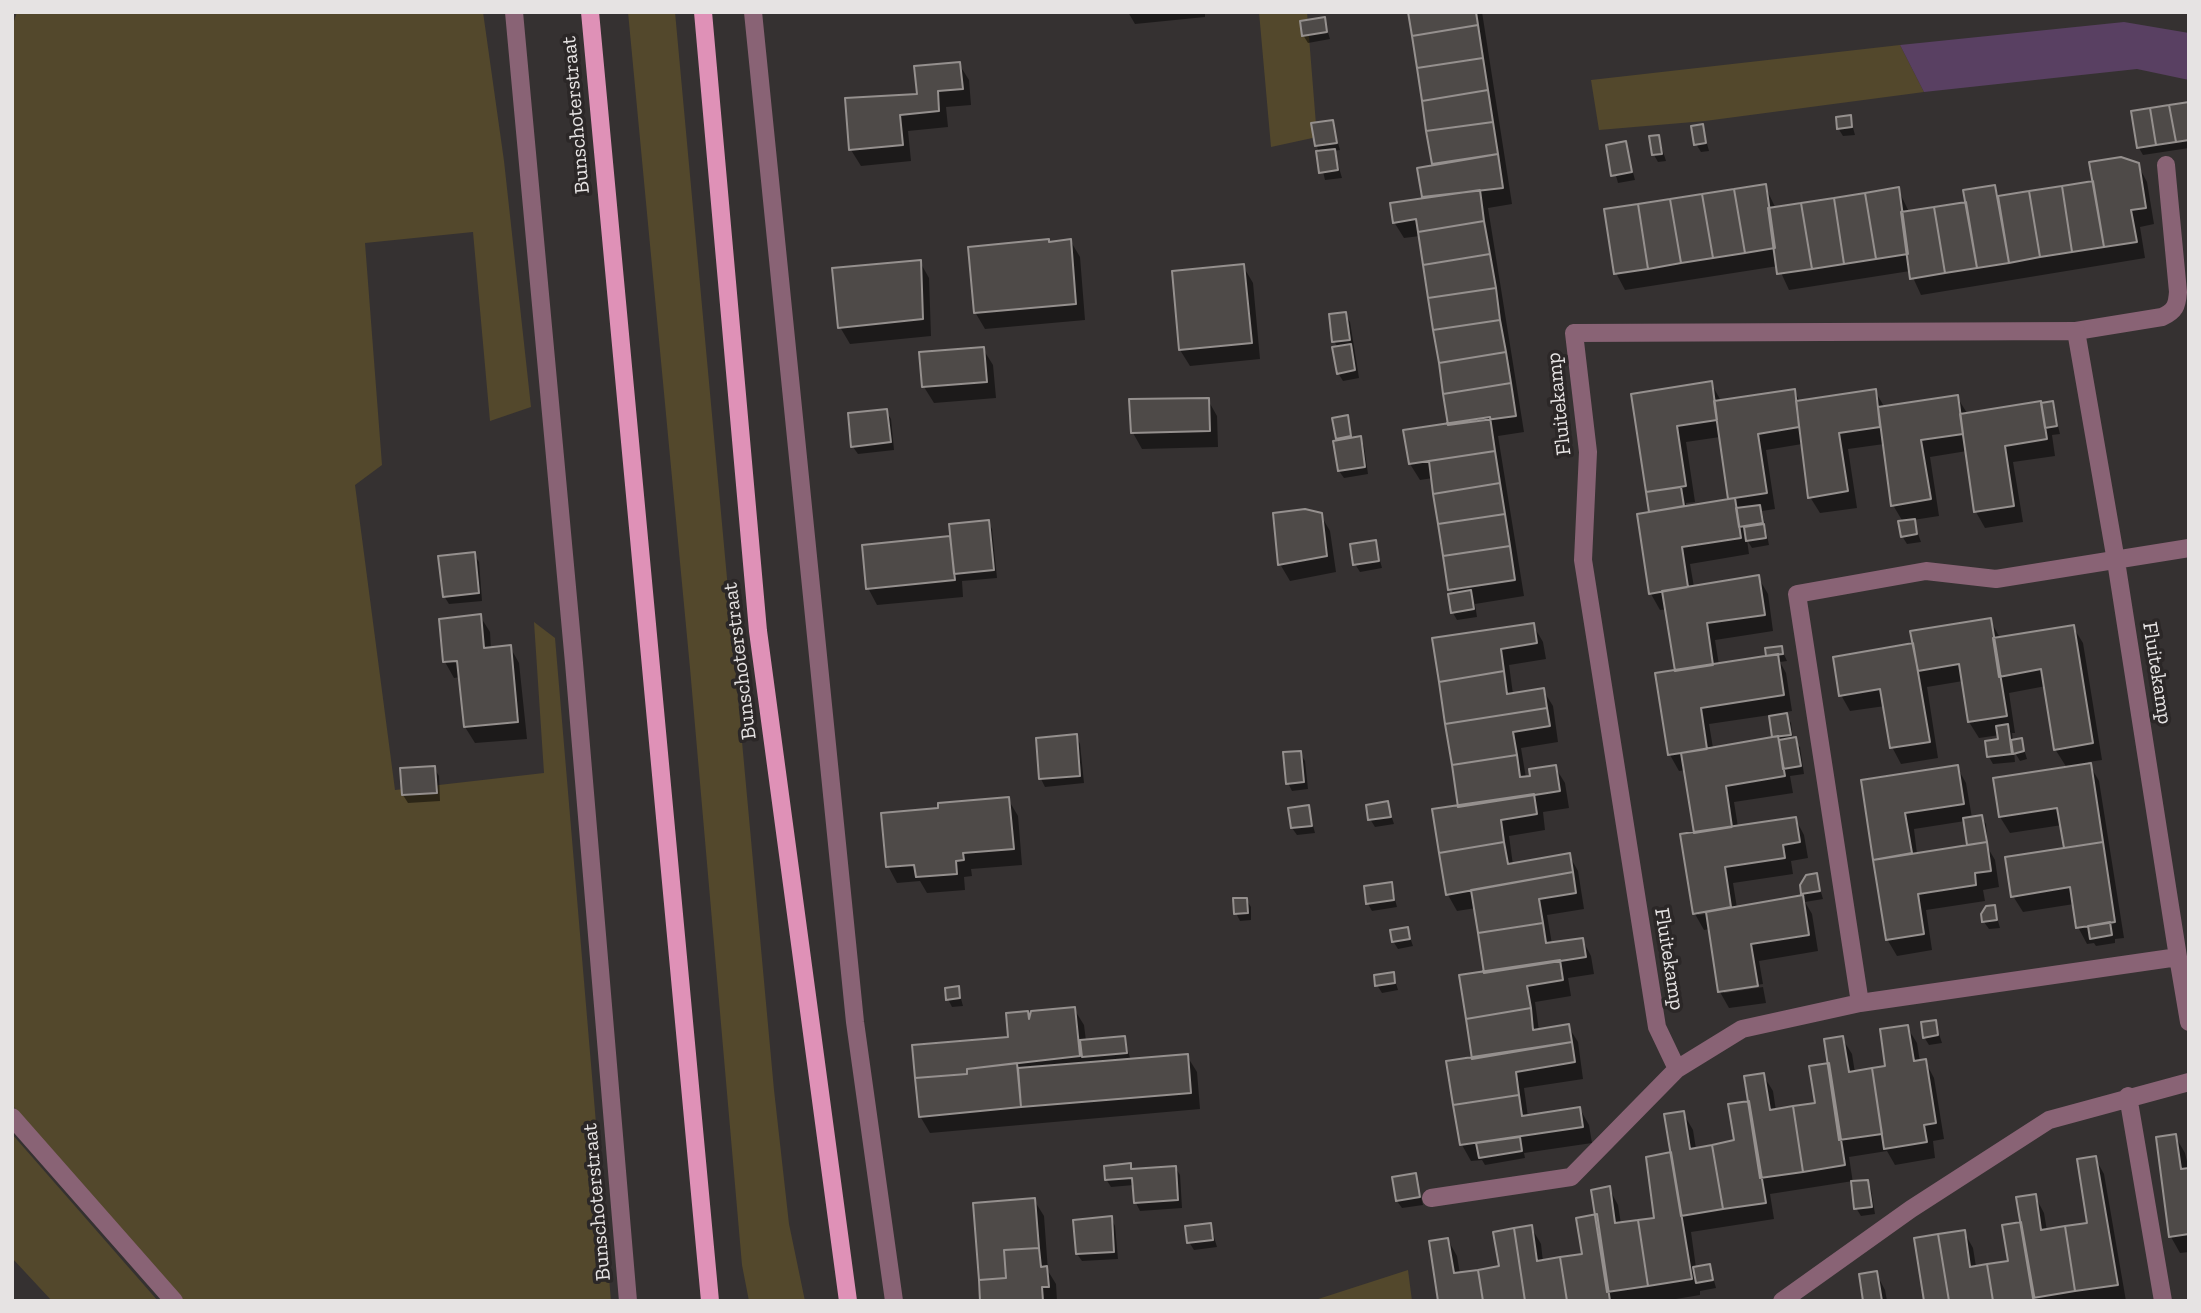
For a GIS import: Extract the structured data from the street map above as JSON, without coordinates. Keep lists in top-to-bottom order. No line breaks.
{"streets":{"main road":["Bunschoterstraat"],"street":["Fluitekamp"]}}
